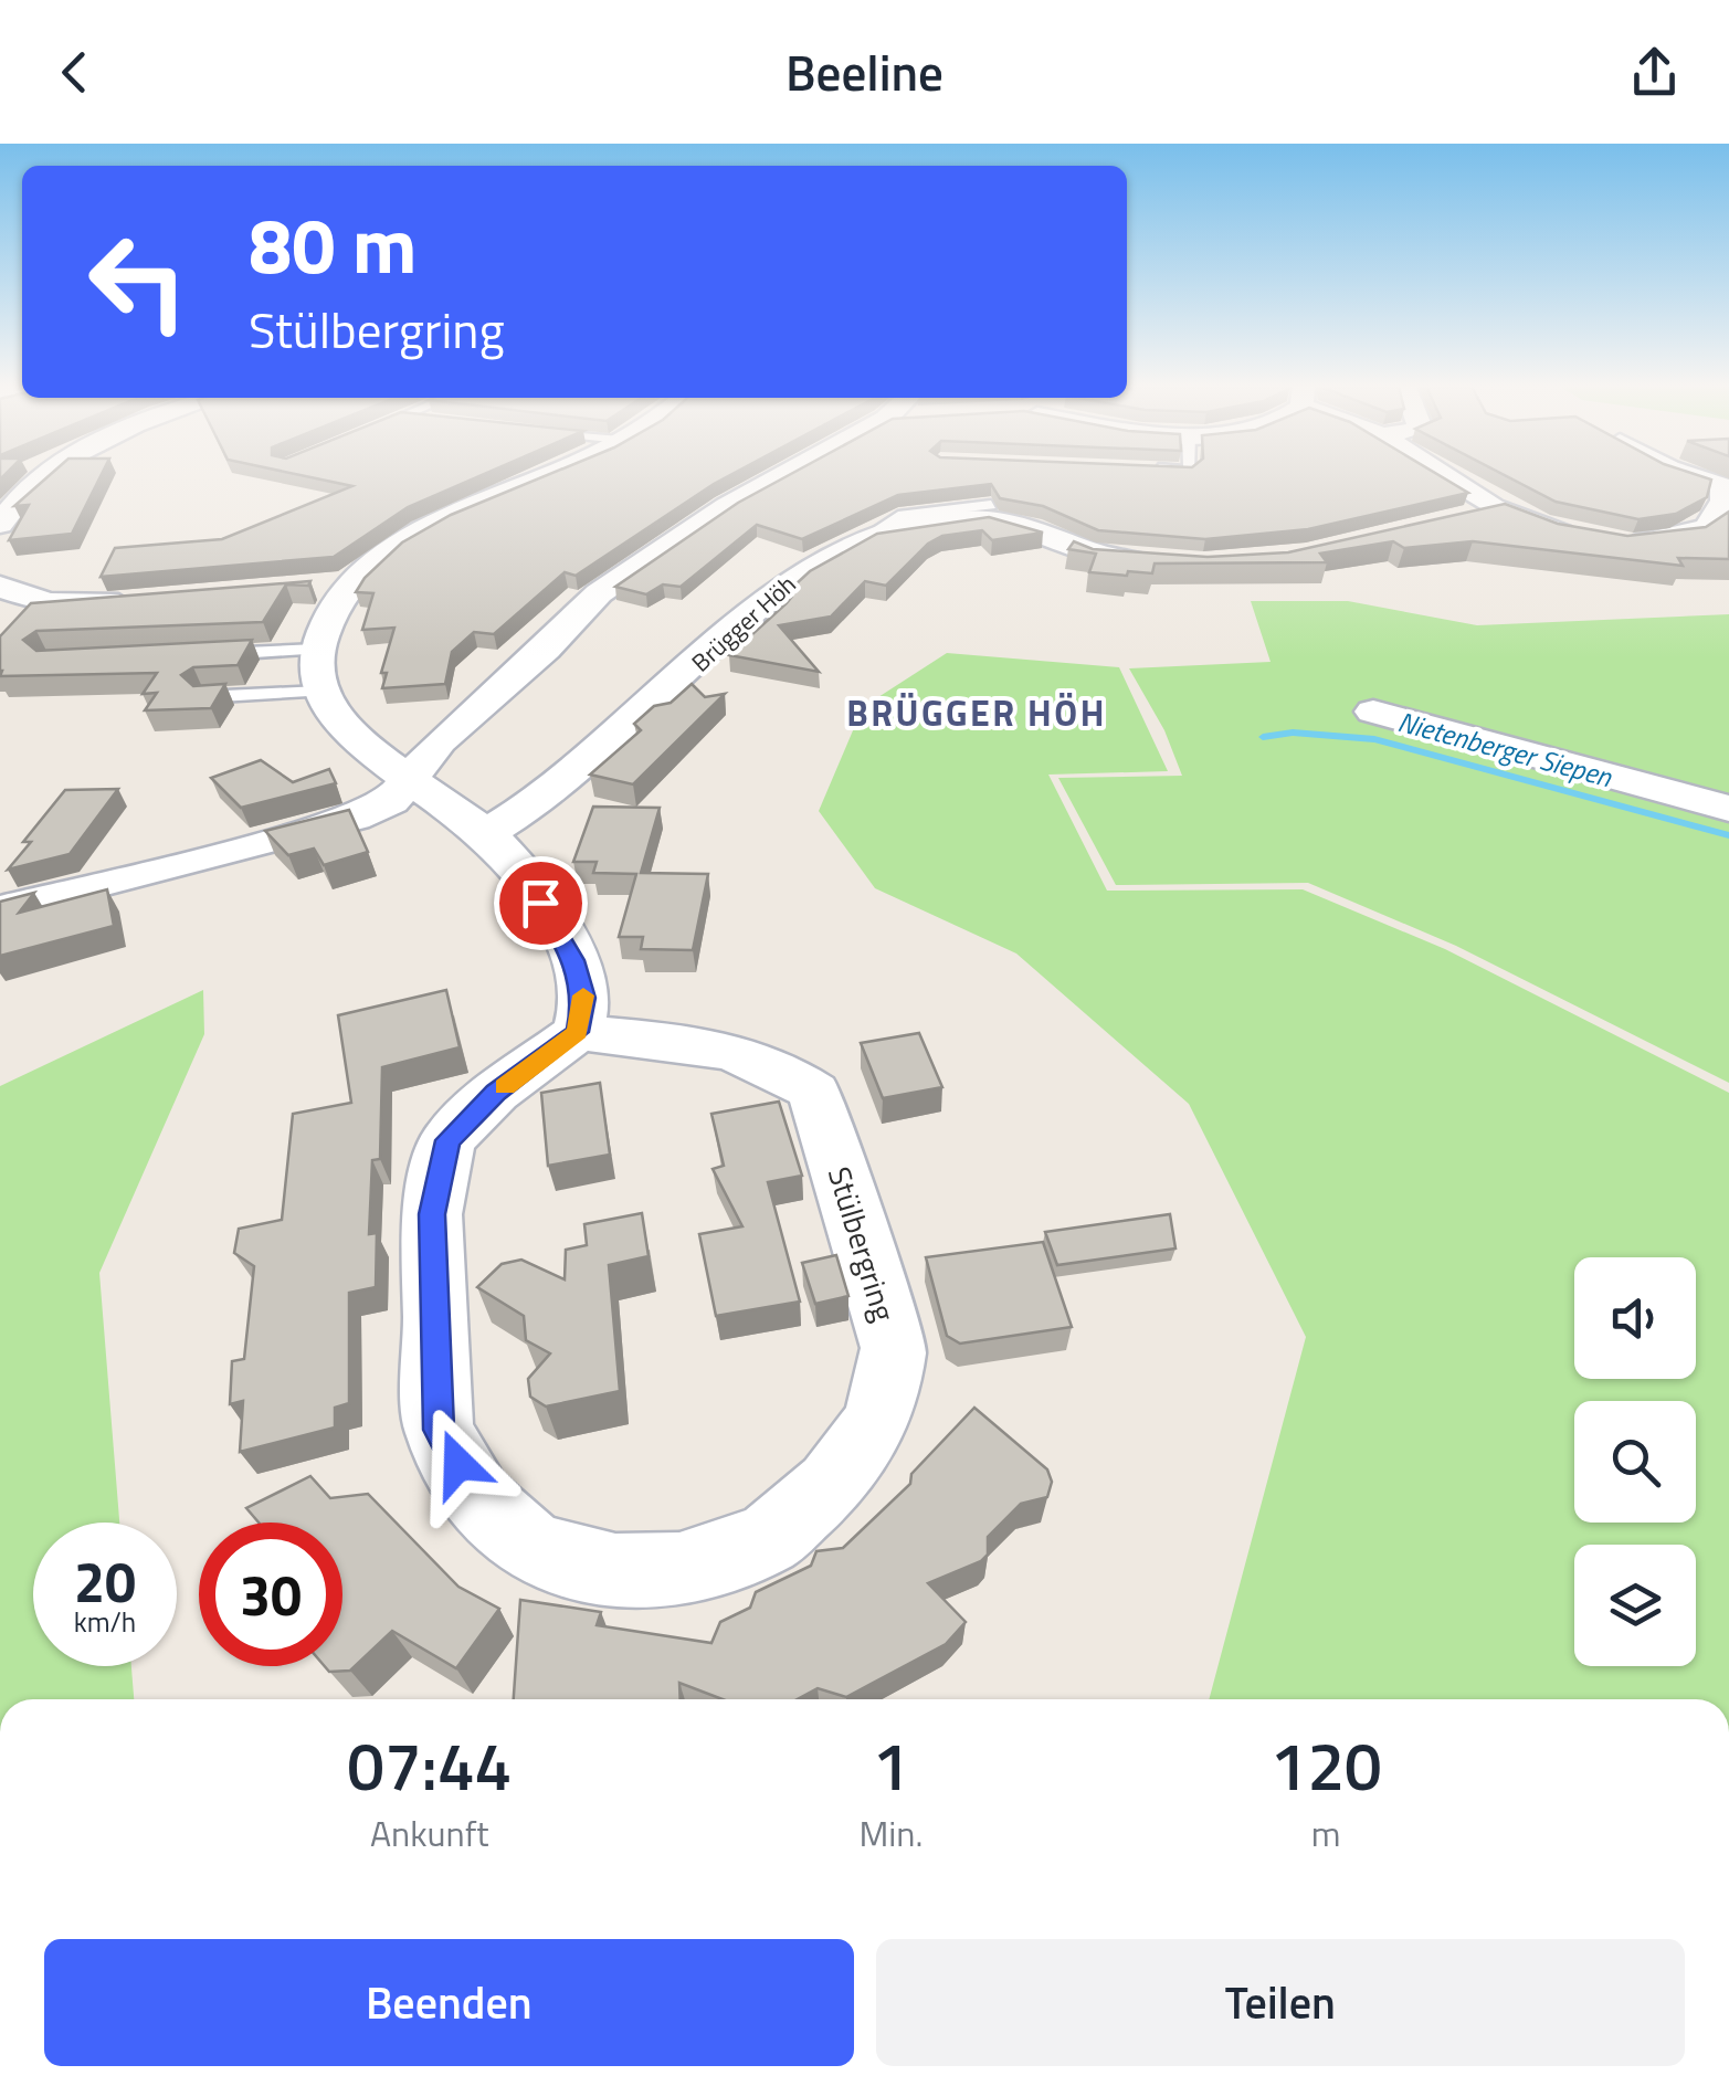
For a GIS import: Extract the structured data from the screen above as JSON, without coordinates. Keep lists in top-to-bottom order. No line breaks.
{"streets":{"street":["Brügger Höh","Stülbergring"]},"districts":["BRÜGGER HÖH"],"water":["Nietenberger Siepen"],"page":{"header":"Beeline","turn":["80 m","Stülbergring"],"speed":"20 km/h","limit":"30","eta":["07:44","Ankunft","1","Min.","120","m"],"buttons":["Beenden","Teilen"]}}
